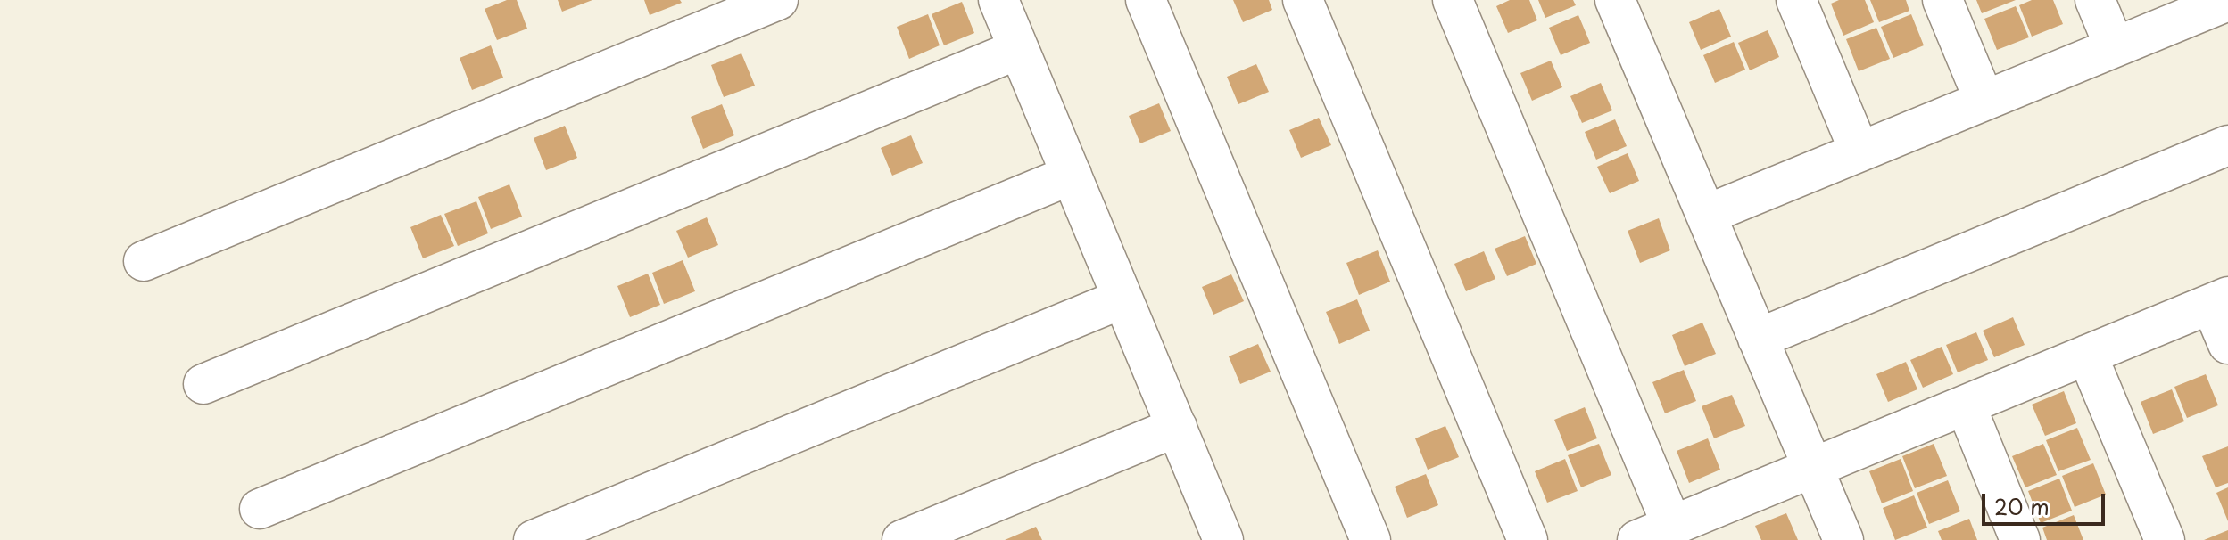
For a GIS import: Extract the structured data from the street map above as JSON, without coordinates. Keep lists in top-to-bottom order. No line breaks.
{"scale_bar":"20 m"}
